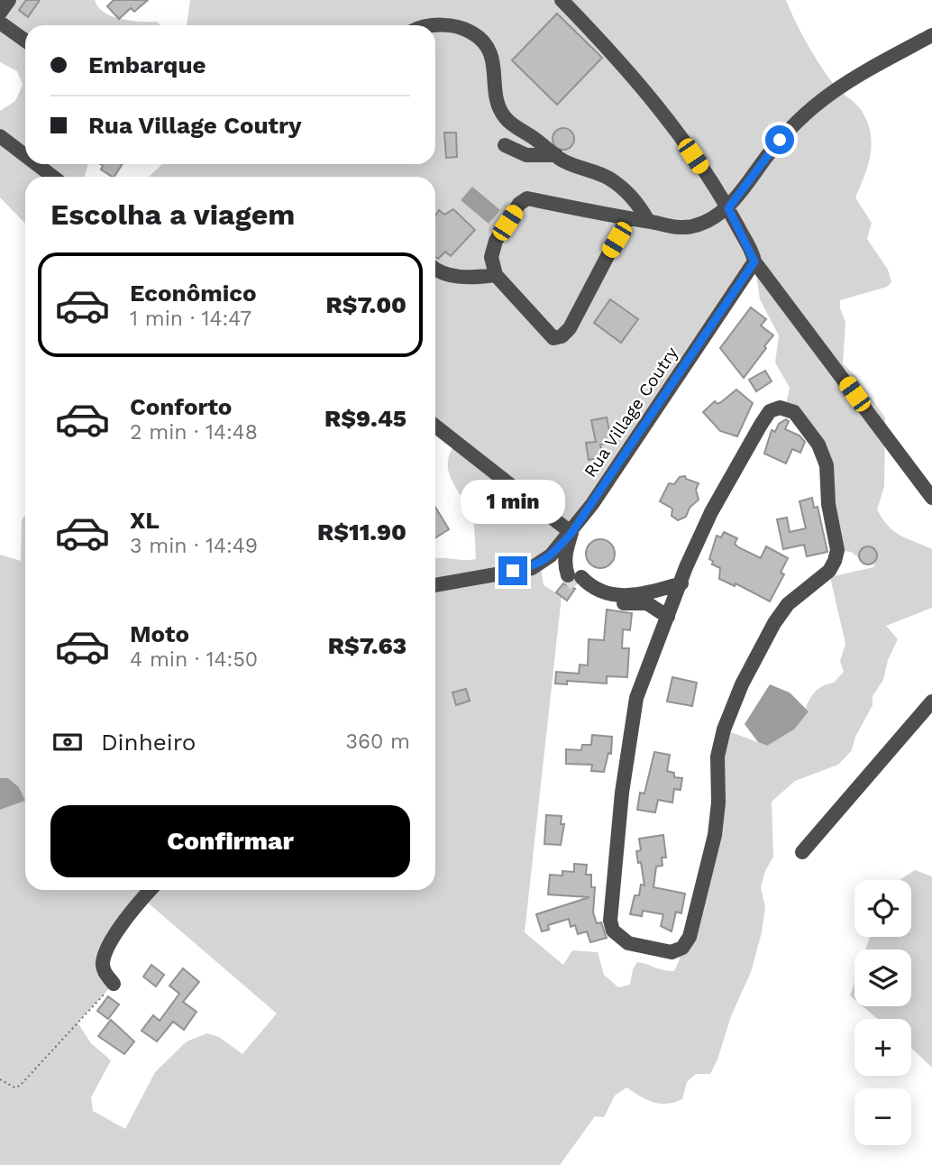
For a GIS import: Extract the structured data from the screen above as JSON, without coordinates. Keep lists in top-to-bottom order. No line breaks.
{"streets":{"street":["Rua Village Coutry"]},"page":{"banner":["Embarque","Rua Village Coutry"],"heading":"Escolha a viagem","list":[{"name":"Econômico","note":"1 min · 14:47","value":"R$7.00"},{"name":"Conforto","note":"2 min · 14:48","value":"R$9.45"},{"name":"XL","note":"3 min · 14:49","value":"R$11.90"},{"name":"Moto","note":"4 min · 14:50","value":"R$7.63"}],"bubble":"1 min","pay":["Dinheiro","360 m"],"buttons":"Confirmar","map_buttons":["+","−"]}}
